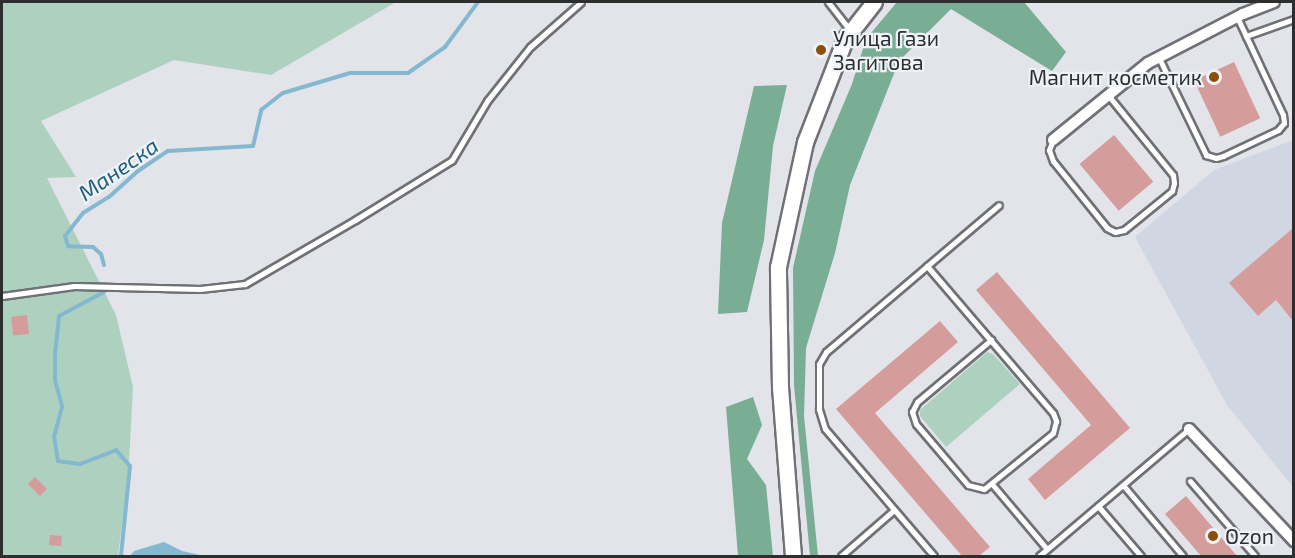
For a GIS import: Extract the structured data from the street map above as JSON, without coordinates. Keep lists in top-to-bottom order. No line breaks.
{"water":["Манеска"],"places":["Улица Гази Загитова","Магнит косметик","Ozon"]}
